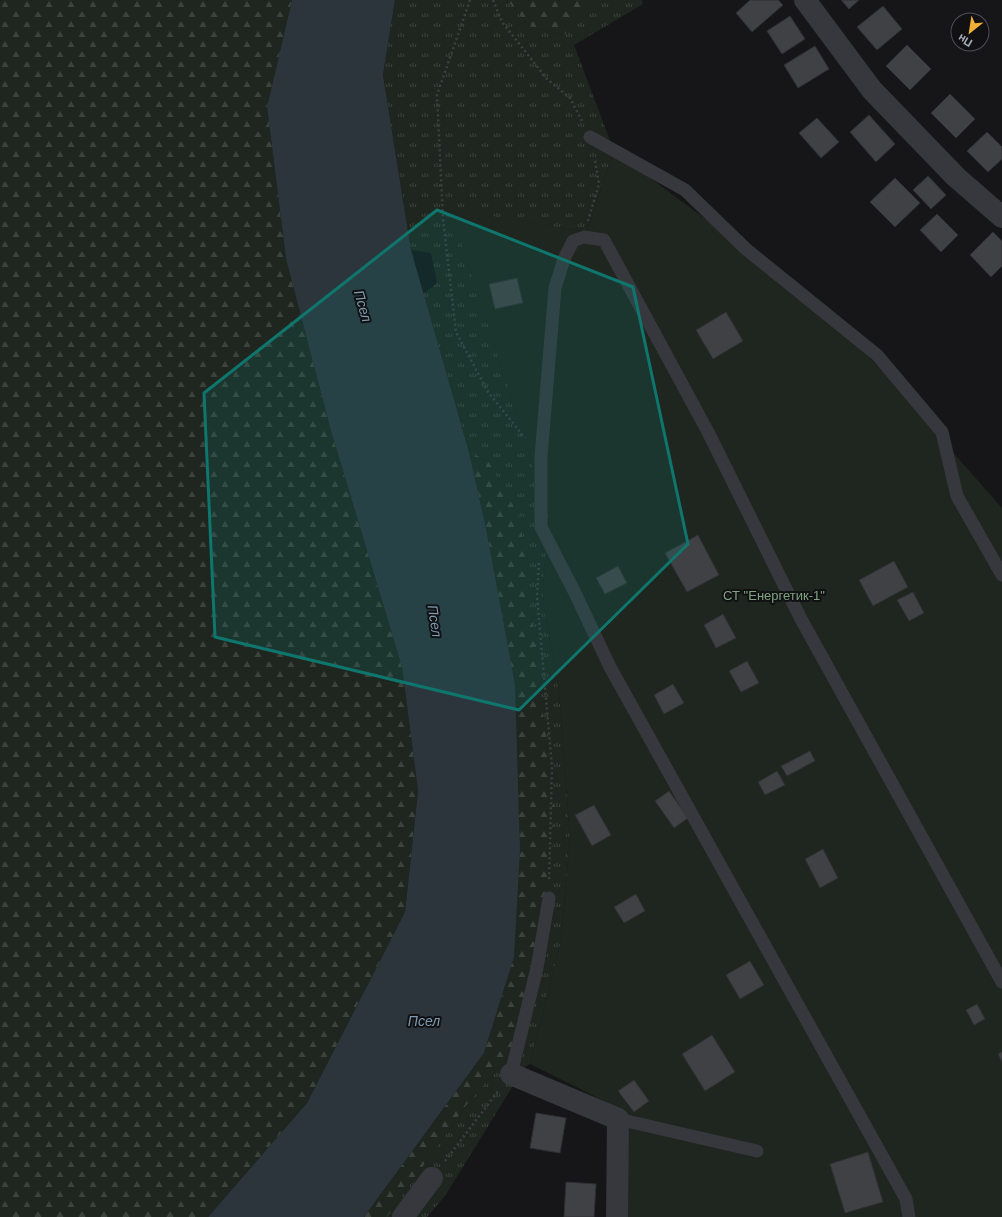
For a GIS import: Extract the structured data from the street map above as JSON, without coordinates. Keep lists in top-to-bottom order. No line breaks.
{"water":["Псел"],"parks":["СТ \"Енергетик-1\""],"north":"bottom left"}
